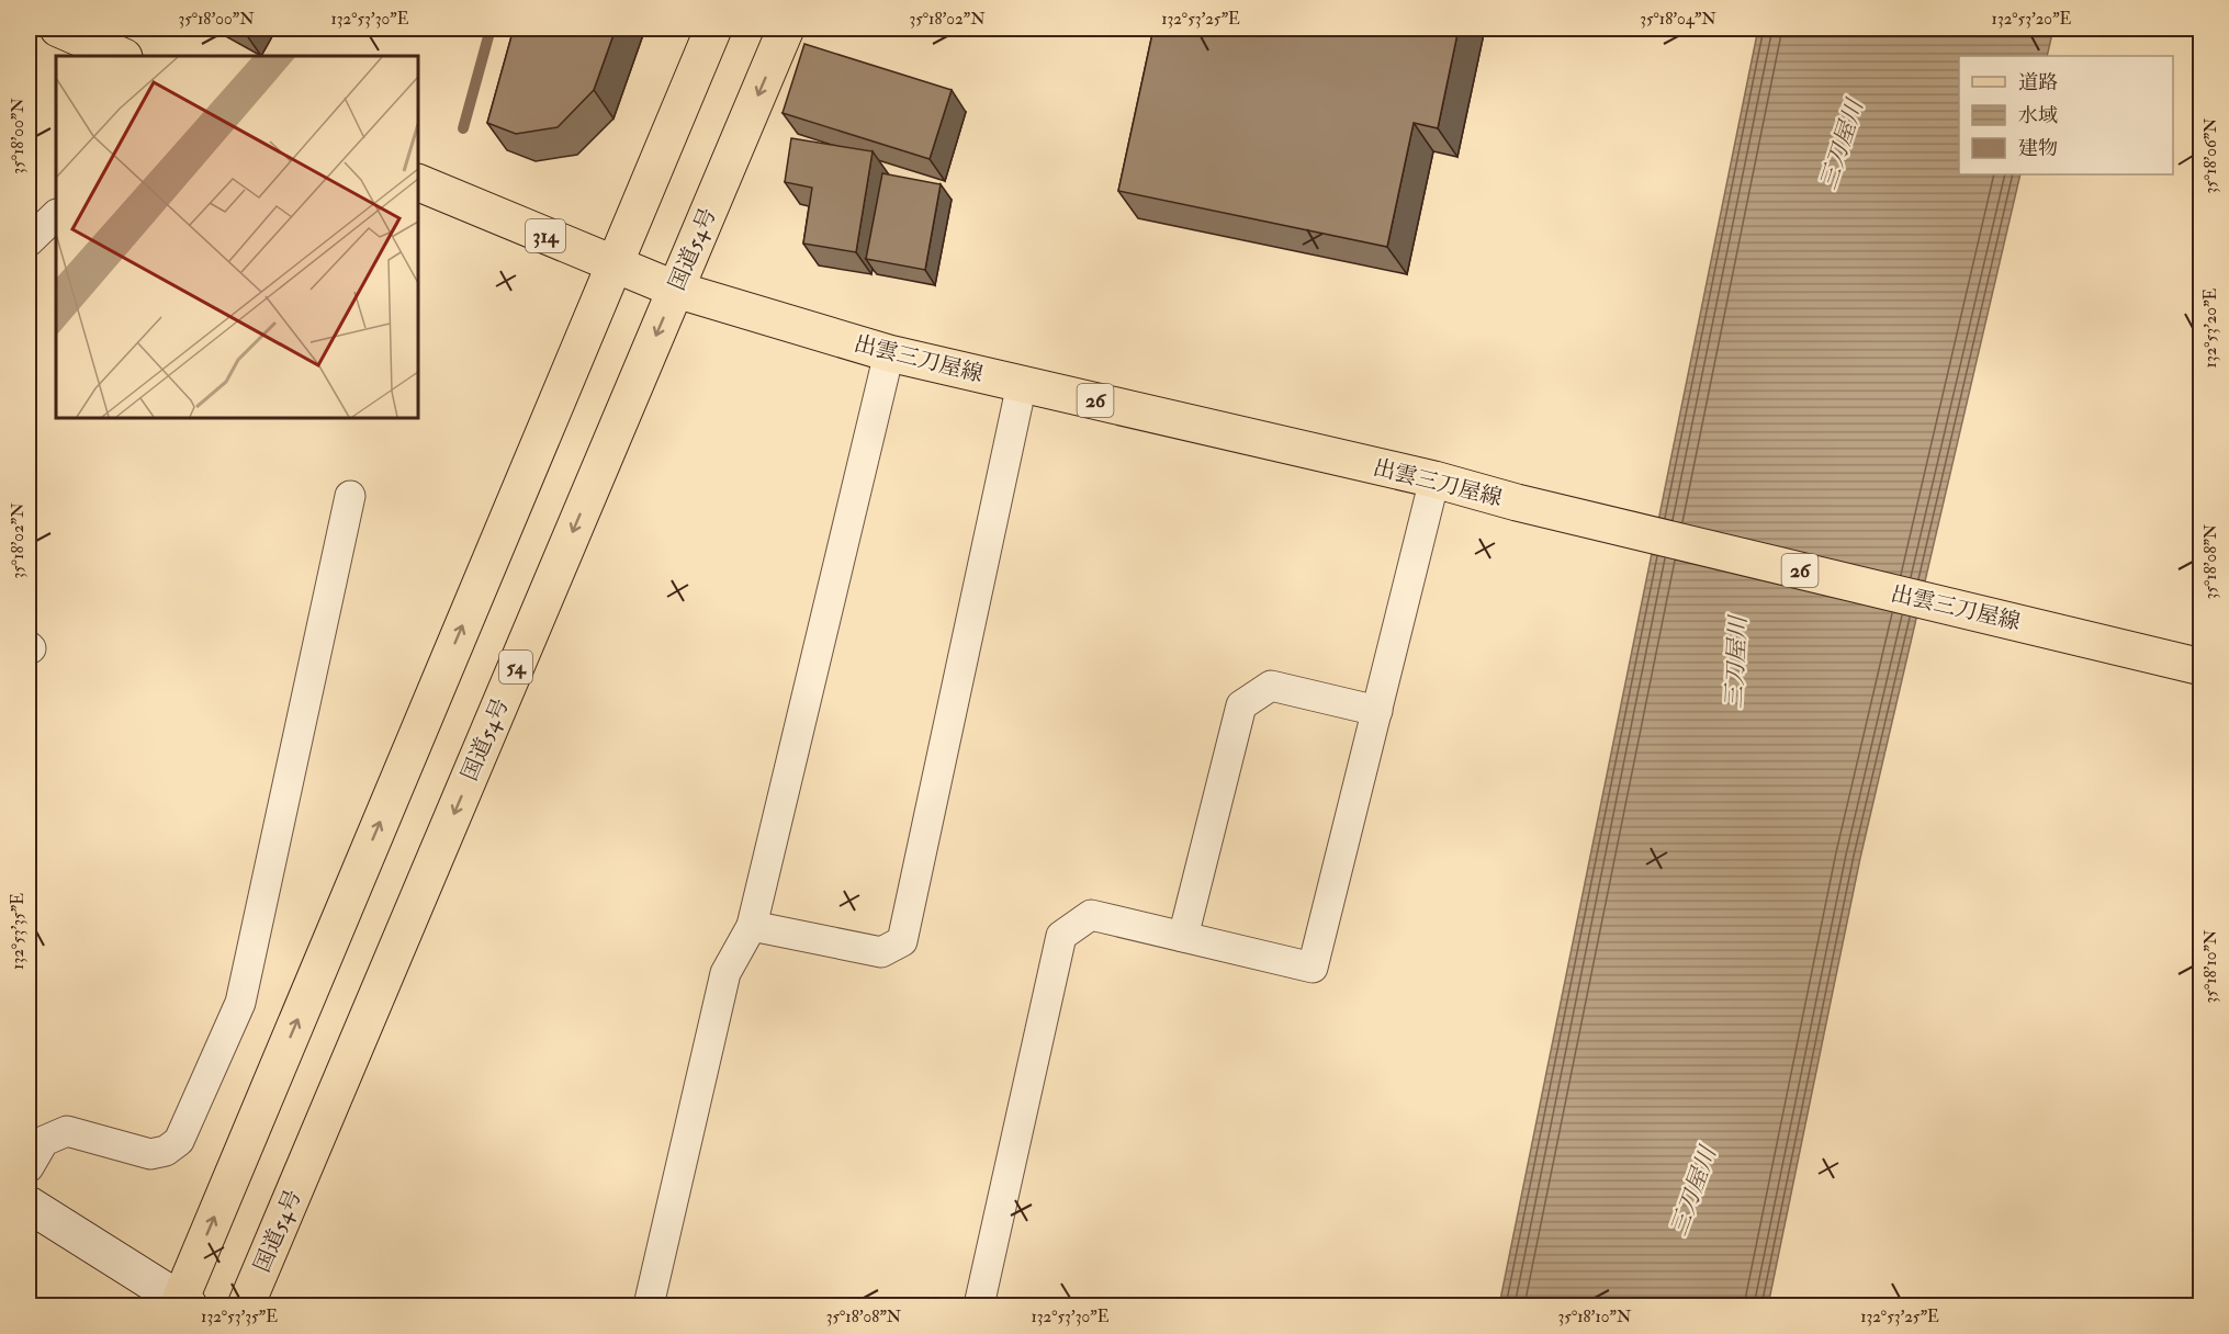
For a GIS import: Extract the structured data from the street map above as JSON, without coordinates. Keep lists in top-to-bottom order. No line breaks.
{"streets":{"main road":["314","国道54号","出雲三刀屋線","26","54"]},"crossings":[["314","国道54号"],["314","出雲三刀屋線"],["国道54号","出雲三刀屋線"]],"water":["三刀屋川"],"legend":["道路","水域","建物"],"coordinates":["35°18'00\"N","132°53'30\"E","35°18'02\"N","132°53'25\"E","35°18'04\"N","132°53'20\"E","35°18'06\"N","35°18'08\"N","132°53'35\"E","35°18'10\"N"]}
